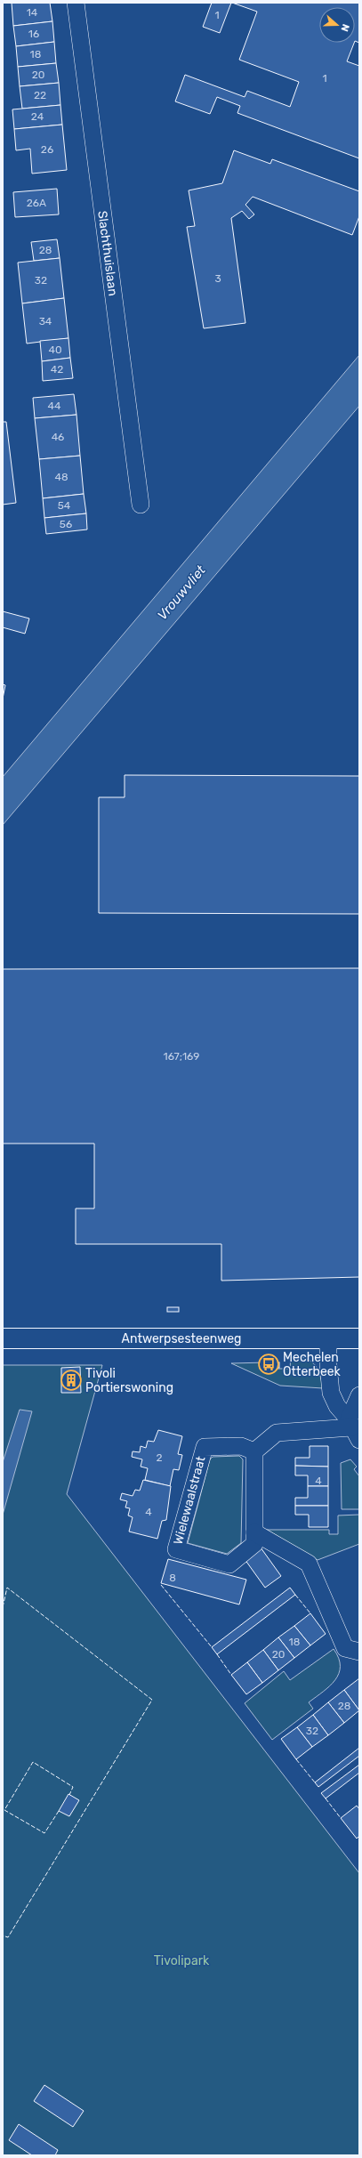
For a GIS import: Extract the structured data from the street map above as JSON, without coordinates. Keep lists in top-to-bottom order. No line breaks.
{"streets":{"main road":["Antwerpsesteenweg"],"street":["Slachthuislaan","Wielewaalstraat"]},"water":["Vrouwvliet"],"parks":["Tivolipark"],"places":{"bus stop":["Mechelen Otterbeek"],"building":["Tivoli Portierswoning"]},"house_numbers":["14","1","16","18","20","1","22","24","26","26A","28","3","32","34","40","42","44","46","48","54","56","167;169","2","4","4","8","18","20","28","32"],"north":"right"}
